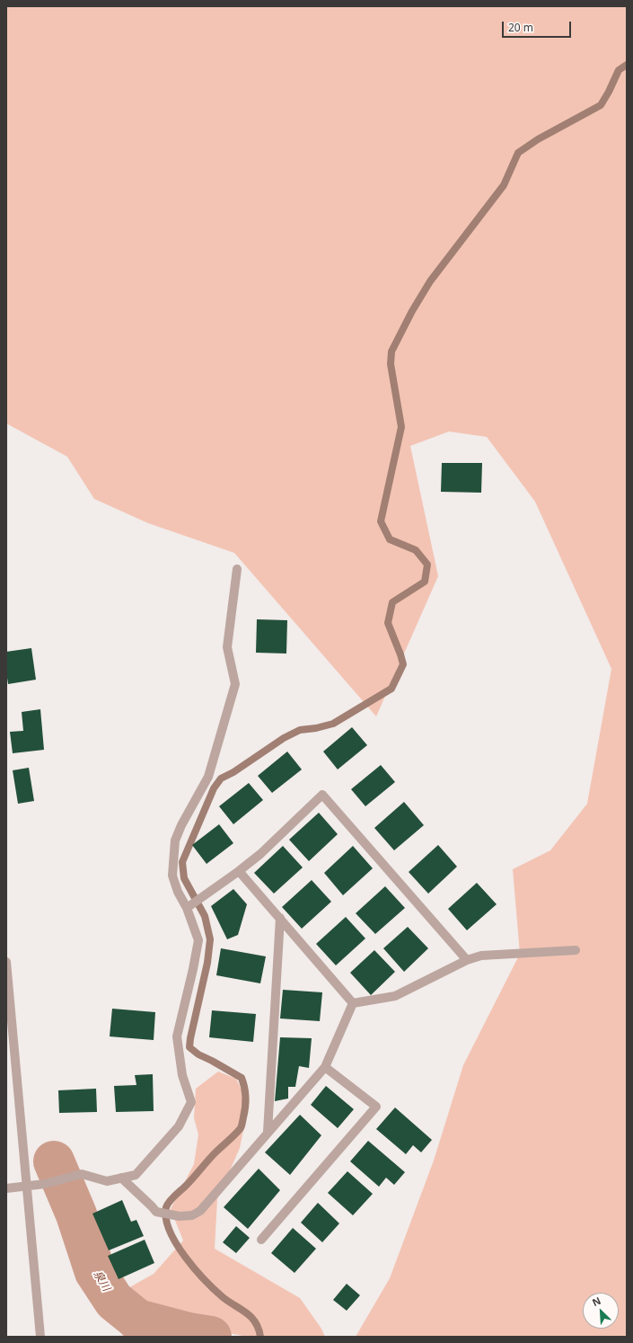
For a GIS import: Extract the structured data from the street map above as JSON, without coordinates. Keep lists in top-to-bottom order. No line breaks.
{"water":["泉川"],"scale_bar":"20 m","north":"top left"}
